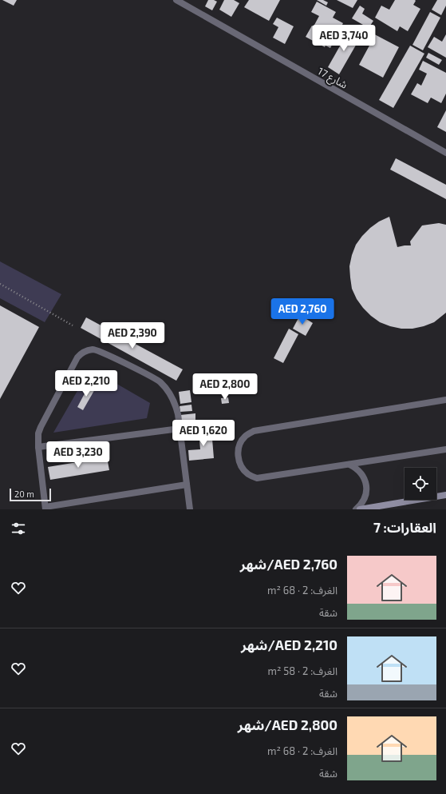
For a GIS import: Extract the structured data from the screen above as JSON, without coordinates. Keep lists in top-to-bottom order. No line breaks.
{"streets":{"street":["شارع 17"]},"scale_bar":"20 m","page":{"price":["AED 3,740","AED 2,760","AED 2,390","AED 2,210","AED 2,800","AED 1,620","AED 3,230"],"scale":"20 m","heading":"العقارات: 7","list":[{"name":"AED 2,760/شهر","note":"الغرف: 2 · 68 m² · شقة"},{"name":"AED 2,210/شهر","note":"الغرف: 2 · 58 m² · شقة"},{"name":"AED 2,800/شهر","note":"الغرف: 2 · 68 m² · شقة"}]}}
